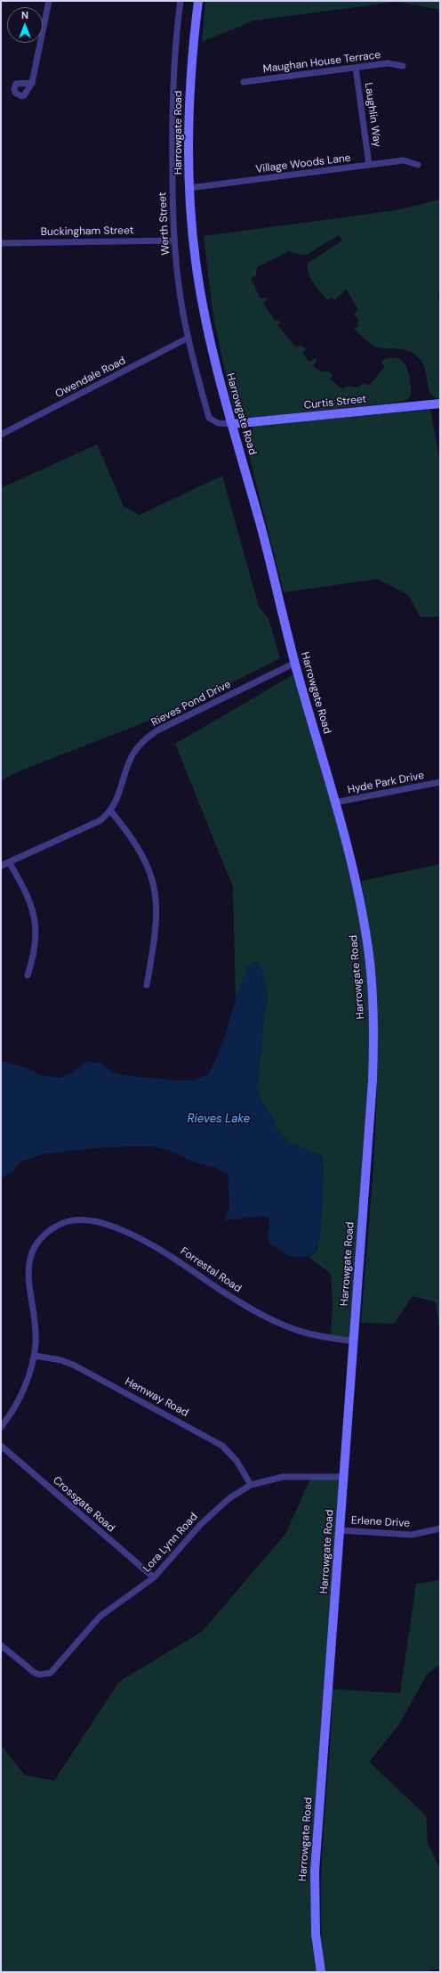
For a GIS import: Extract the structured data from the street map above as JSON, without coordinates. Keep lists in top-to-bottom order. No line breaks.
{"streets":{"main road":["Harrowgate Road","Curtis Street"],"street":["Maughan House Terrace","Laughlin Way","Village Woods Lane","Werth Street","Buckingham Street","Owendale Road","Rieves Pond Drive","Hyde Park Drive","Forrestal Road","Hemway Road","Crossgate Road","Erlene Drive","Lora Lynn Road"]},"crossings":[["Maughan House Terrace","Laughlin Way"],["Laughlin Way","Village Woods Lane"],["Harrowgate Road","Village Woods Lane"],["Harrowgate Road","Werth Street"],["Harrowgate Road","Curtis Street"],["Harrowgate Road","Rieves Pond Drive"],["Harrowgate Road","Hyde Park Drive"],["Harrowgate Road","Forrestal Road"],["Harrowgate Road","Erlene Drive"],["Harrowgate Road","Lora Lynn Road"],["Werth Street","Buckingham Street"],["Werth Street","Owendale Road"],["Werth Street","Curtis Street"],["Forrestal Road","Hemway Road"],["Hemway Road","Lora Lynn Road"],["Crossgate Road","Lora Lynn Road"]],"water":["Rieves Lake"],"north":"top"}
